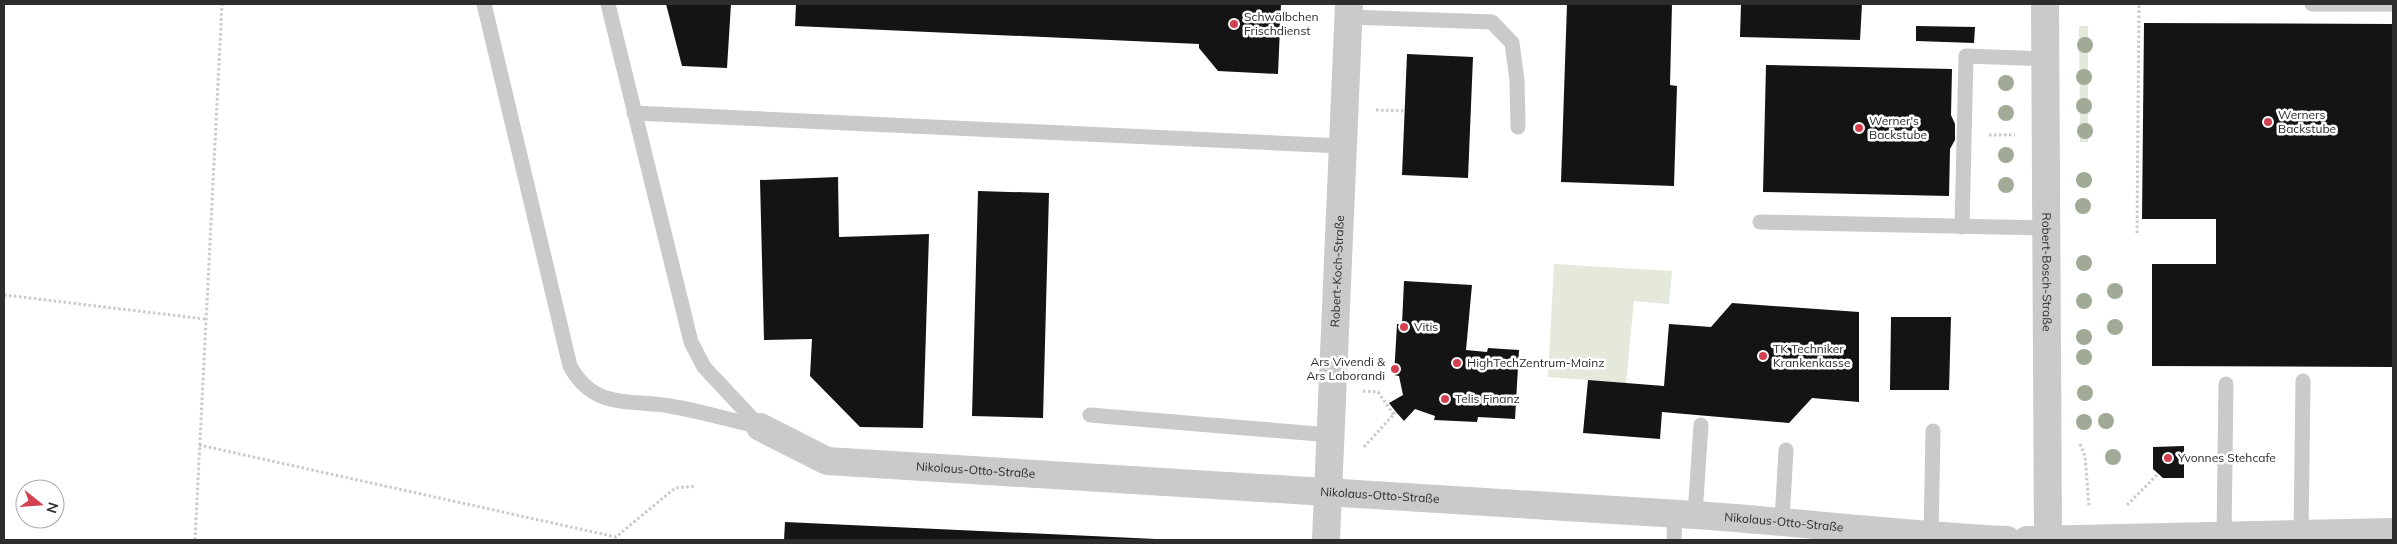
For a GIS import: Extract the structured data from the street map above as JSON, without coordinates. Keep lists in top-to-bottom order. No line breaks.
{"streets":{"street":["Robert-Koch-Straße","Robert-Bosch-Straße","Nikolaus-Otto-Straße"]},"crossings":[["Robert-Koch-Straße","Nikolaus-Otto-Straße"]],"places":["Schwälbchen Frischdienst","Werners Backstube","Werner's Backstube","Vitis","TK Techniker Krankenkasse","HighTechZentrum-Mainz","Ars Vivendi & Ars Laborandi","Telis Finanz","Yvonnes Stehcafe"],"north":"right"}
